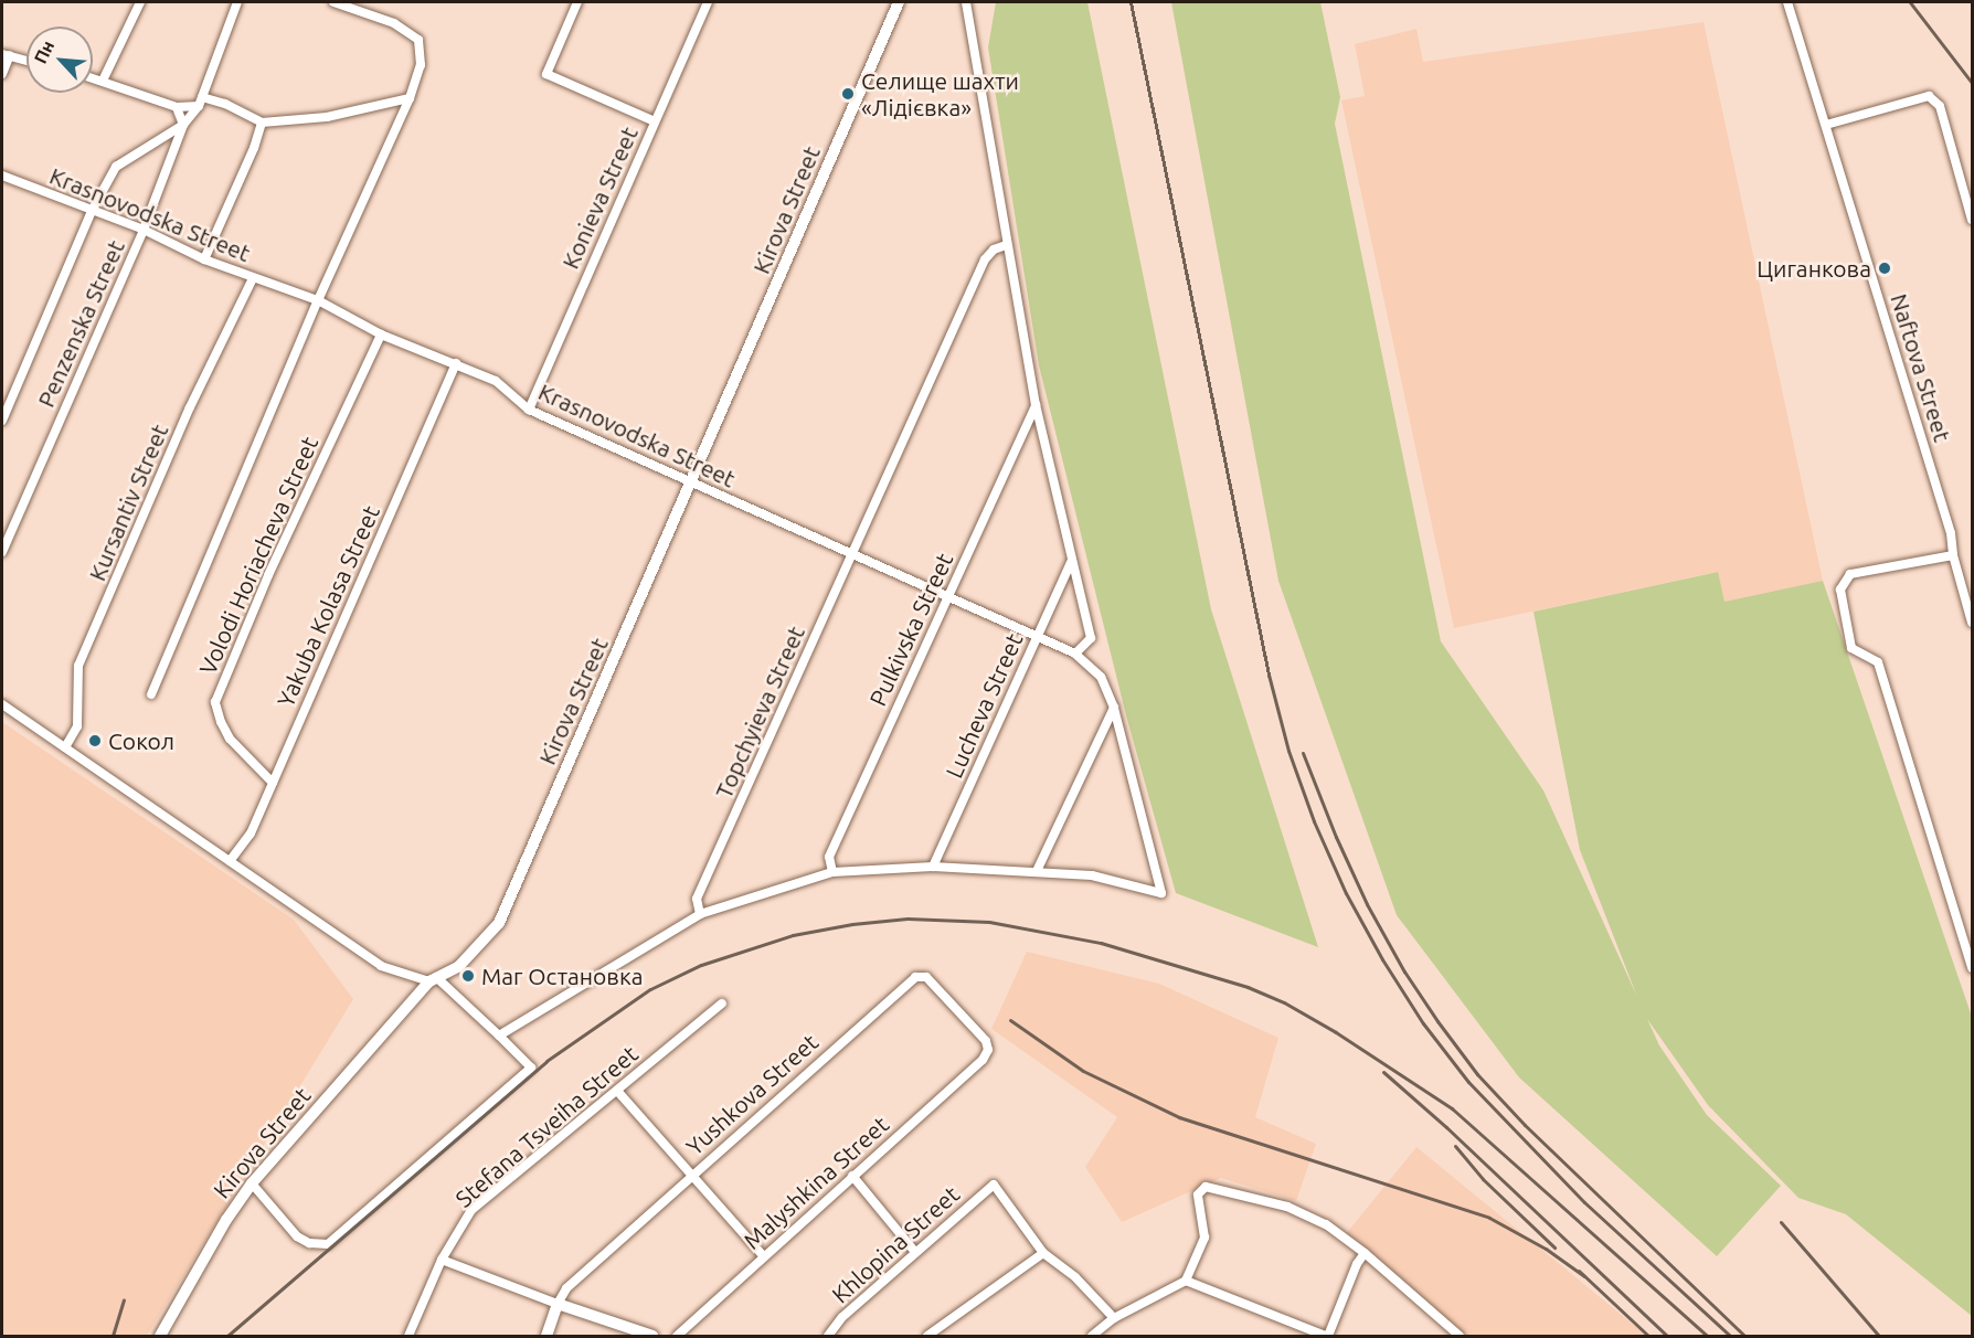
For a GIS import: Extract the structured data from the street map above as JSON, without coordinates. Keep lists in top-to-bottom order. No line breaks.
{"streets":{"main road":["Kirova Street","Yushkova Street"],"street":["Konieva Street","Krasnovodska Street","Penzenska Street","Naftova Street","Kursantiv Street","Volodi Horiacheva Street","Yakuba Kolasa Street","Pulkivska Street","Lucheva Street","Topchyieva Street","Stefana Tsveiha Street","Malyshkina Street","Khlopina Street"]},"crossings":[["Konieva Street","Krasnovodska Street"],["Kirova Street","Krasnovodska Street"],["Krasnovodska Street","Penzenska Street"],["Krasnovodska Street","Kursantiv Street"],["Krasnovodska Street","Volodi Horiacheva Street"],["Krasnovodska Street","Yakuba Kolasa Street"],["Krasnovodska Street","Pulkivska Street"],["Krasnovodska Street","Lucheva Street"],["Krasnovodska Street","Topchyieva Street"],["Volodi Horiacheva Street","Yakuba Kolasa Street"],["Yushkova Street","Malyshkina Street"]],"places":["Селище шахти «Лідієвка»","Циганкова","Сокол","Маг Остановка"],"north":"top left"}
